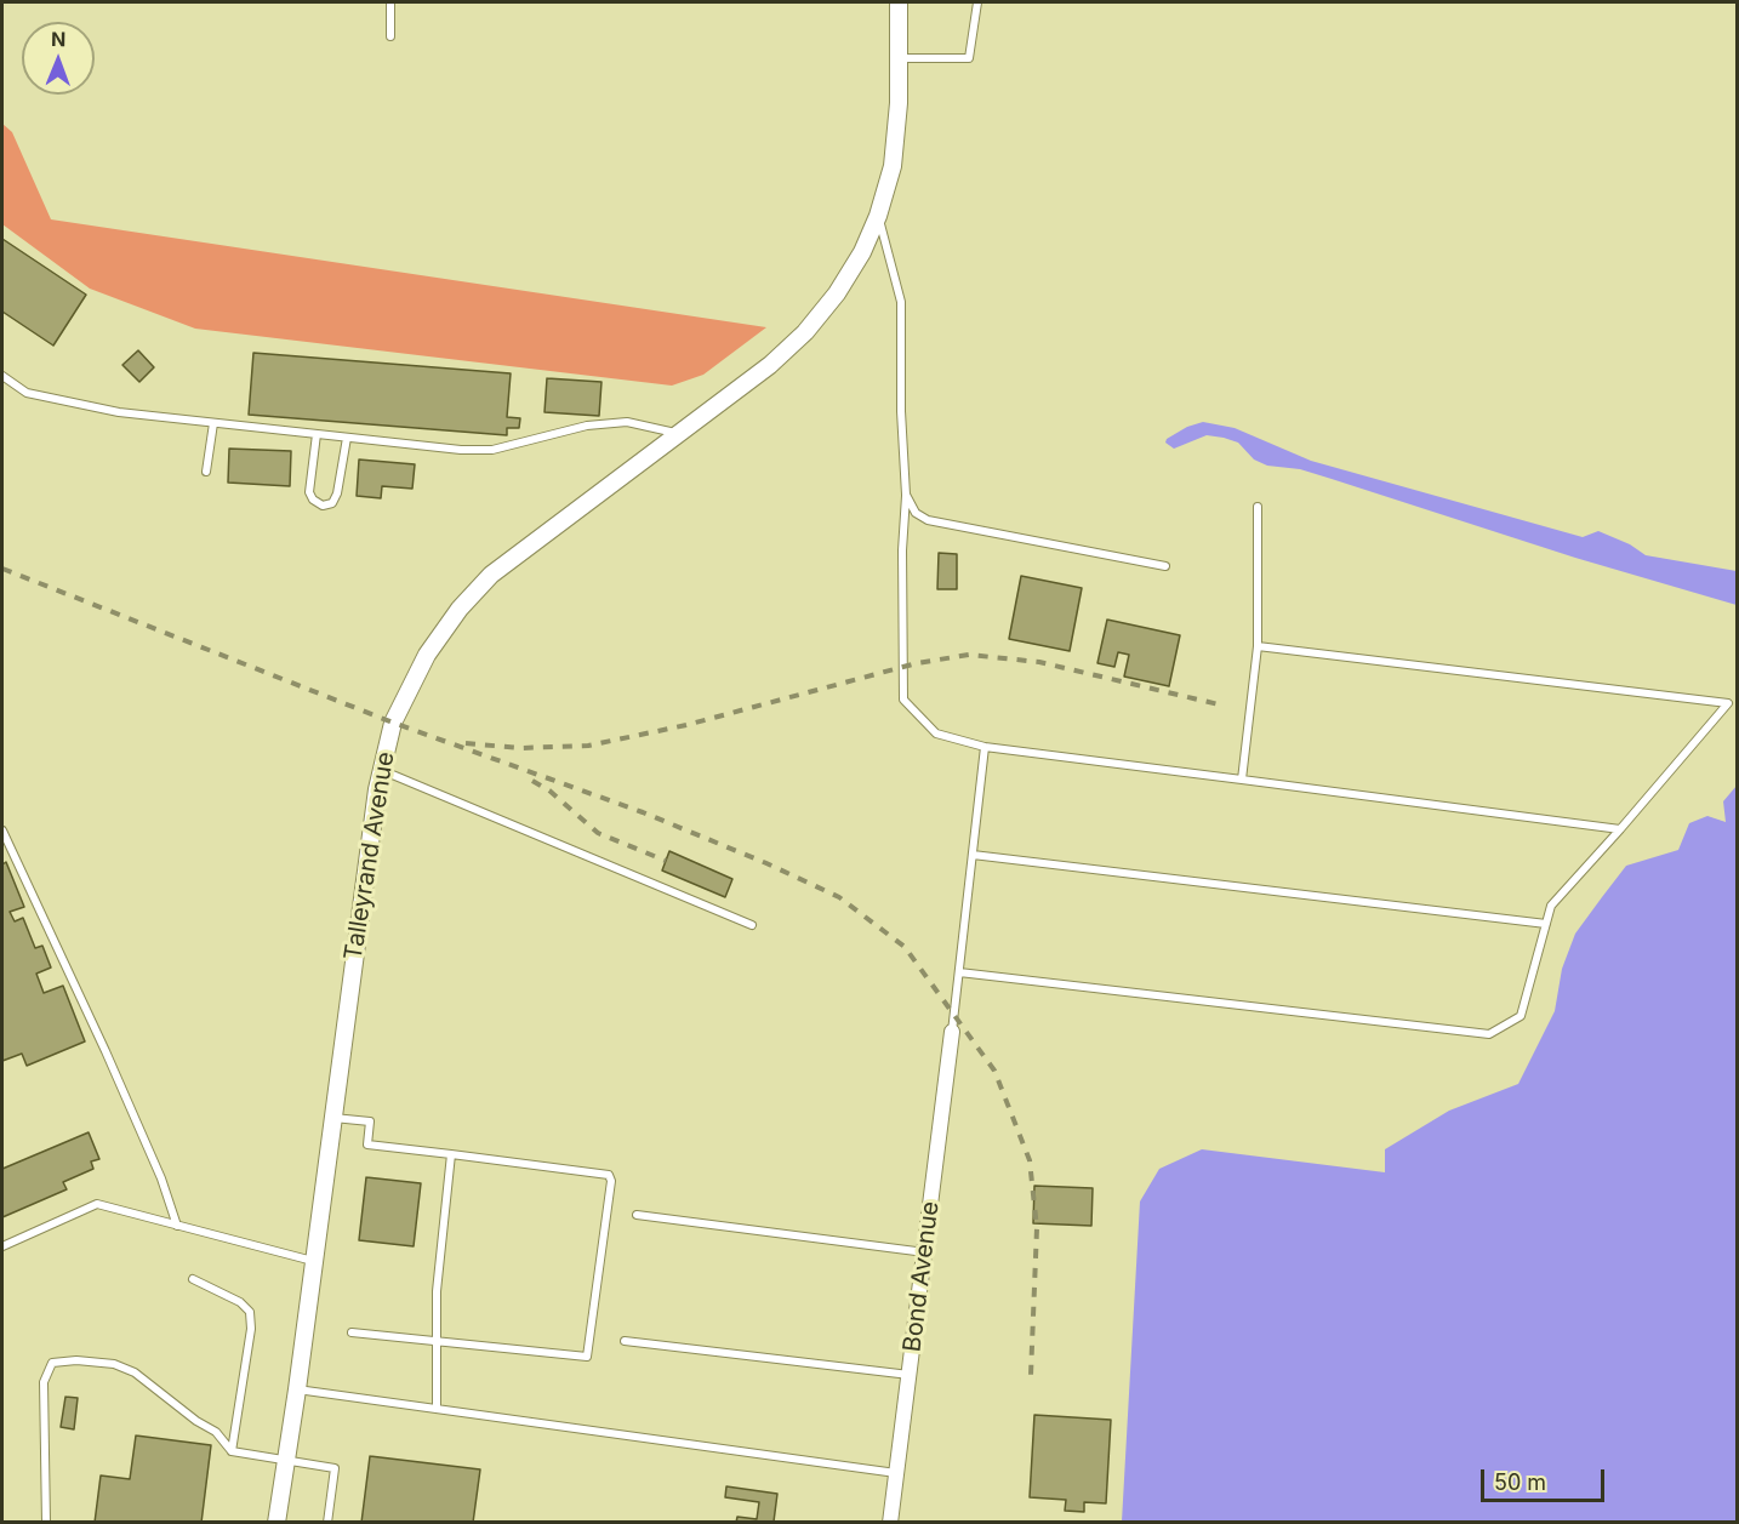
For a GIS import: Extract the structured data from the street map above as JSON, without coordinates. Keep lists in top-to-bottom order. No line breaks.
{"streets":{"street":["Talleyrand Avenue","Bond Avenue"]},"scale_bar":"50 m","north":"top"}
